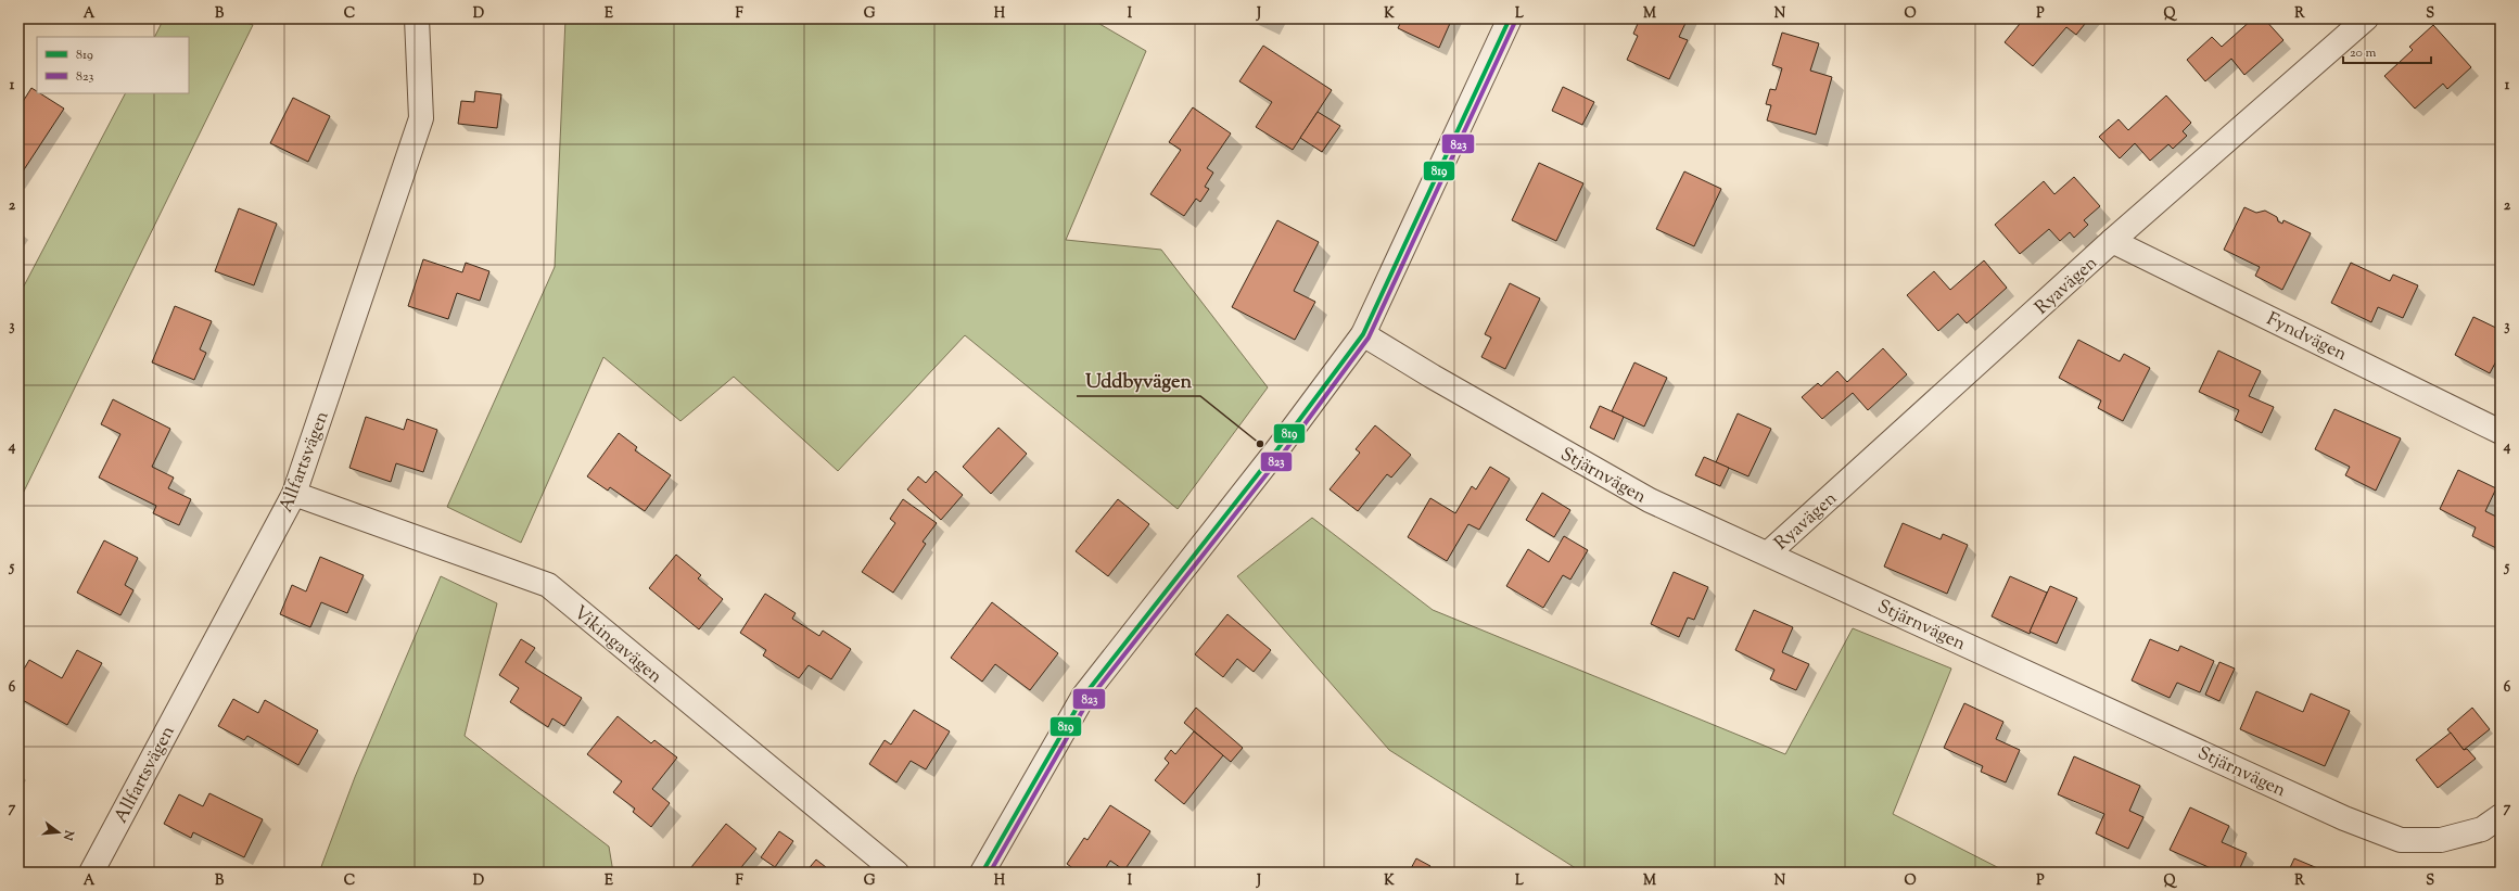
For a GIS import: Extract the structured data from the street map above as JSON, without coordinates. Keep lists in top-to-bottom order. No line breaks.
{"streets":{"street":["Ryavägen","Fyndvägen","Allfartsvägen","Stjärnvägen","Vikingavägen"]},"crossings":[["Ryavägen","Fyndvägen"],["Ryavägen","Stjärnvägen"],["Allfartsvägen","Vikingavägen"]],"places":["Uddbyvägen"],"lines":["transit line 819","transit line 823"],"legend":["819","823"],"scale_bar":"20 m","north":"right","grid":{"columns":["A","B","C","D","E","F","G","H","I","J","K","L","M","N","O","P","Q","R","S"],"rows":["1","2","3","4","5","6","7"]}}
